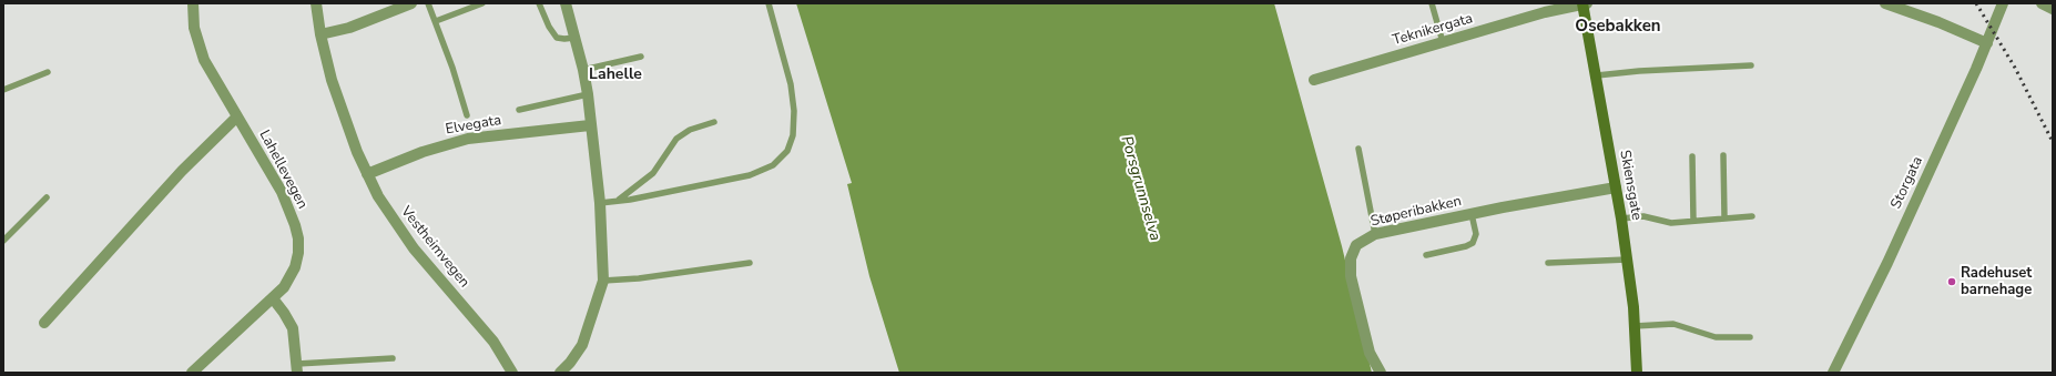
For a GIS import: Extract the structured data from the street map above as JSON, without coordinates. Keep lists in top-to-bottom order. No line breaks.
{"streets":{"street":["Teknikergata","Elvegata","Lahellevegen","Storgata","Skiensgate","Støperibakken","Vestheimvegen"]},"crossings":[["Teknikergata","Skiensgate"],["Elvegata","Vestheimvegen"],["Skiensgate","Støperibakken"]],"districts":["Osebakken","Lahelle"],"water":["Porsgrunnselva"],"places":["Radehuset barnehage"]}
